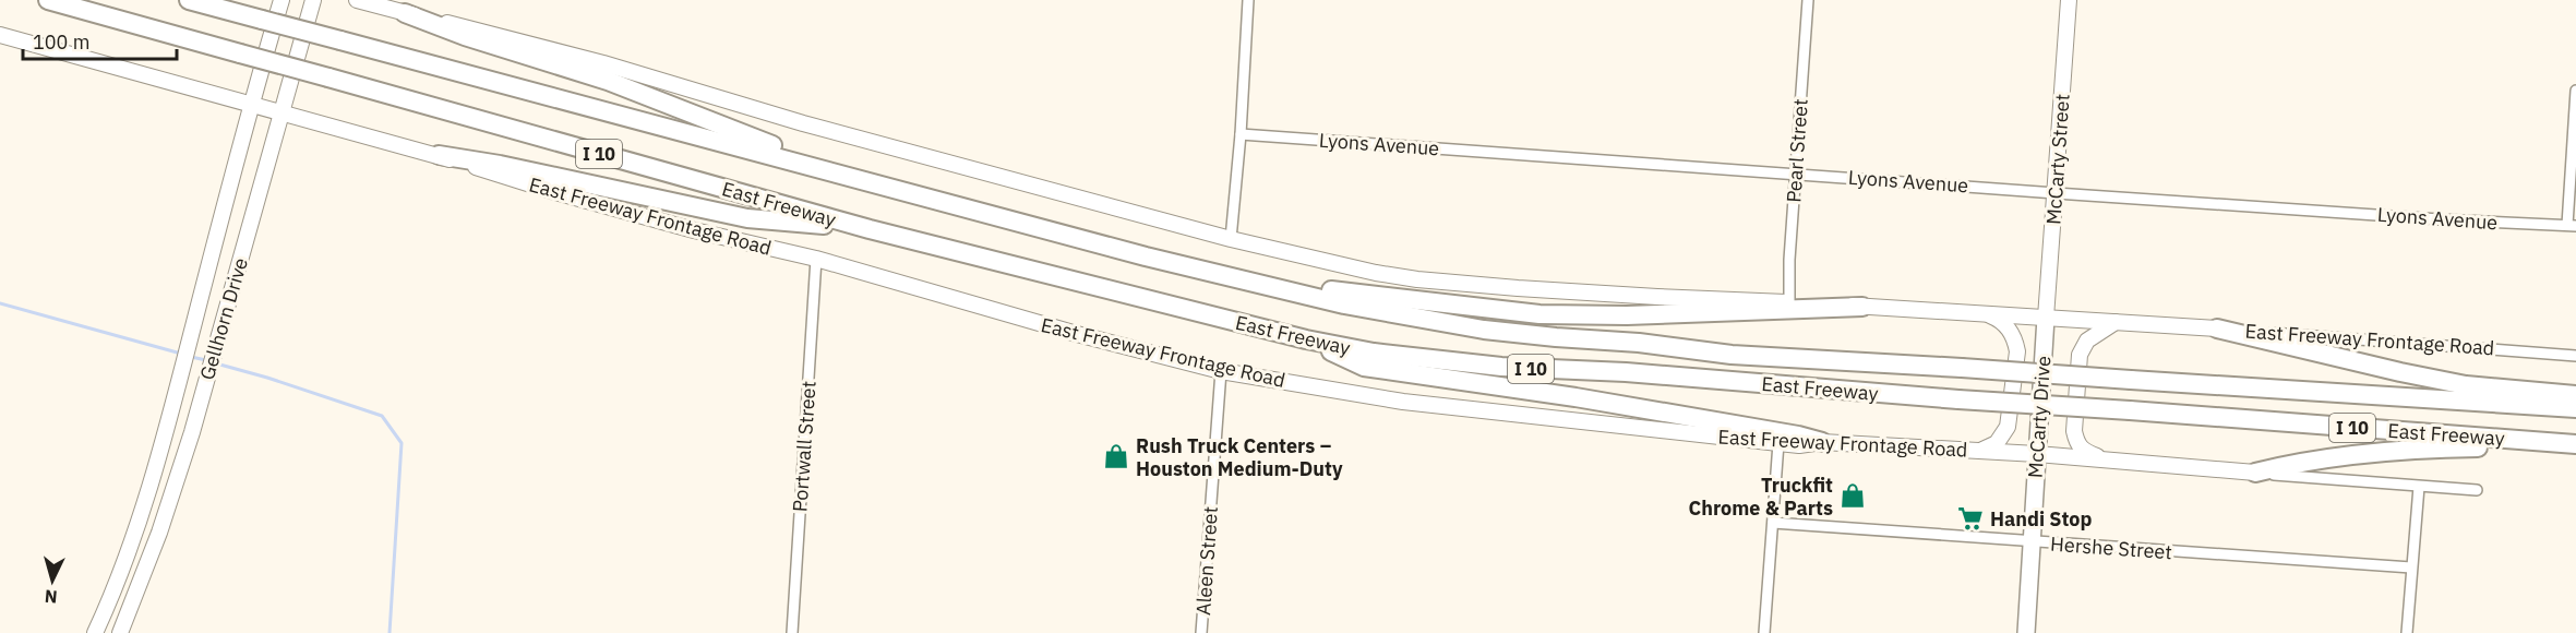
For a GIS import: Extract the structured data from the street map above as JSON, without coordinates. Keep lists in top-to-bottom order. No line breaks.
{"streets":{"highway":["I 10","East Freeway"],"main road":["McCarty Street","East Freeway Frontage Road","Gellhorn Drive","McCarty Drive"],"street":["Lyons Avenue","Pearl Street","Portwall Street","Hershe Street","Aleen Street"]},"crossings":[["Lyons Avenue","Pearl Street"],["Lyons Avenue","McCarty Street"],["Pearl Street","East Freeway Frontage Road"],["McCarty Street","East Freeway Frontage Road"],["McCarty Street","McCarty Drive"],["East Freeway Frontage Road","Gellhorn Drive"],["East Freeway Frontage Road","McCarty Drive"],["East Freeway Frontage Road","Portwall Street"],["East Freeway Frontage Road","Aleen Street"],["McCarty Drive","Hershe Street"]],"places":{"shop":["Rush Truck Centers – Houston Medium-Duty","Truckfit Chrome & Parts"],"supermarket":["Handi Stop"]},"scale_bar":"100 m","north":"bottom"}
